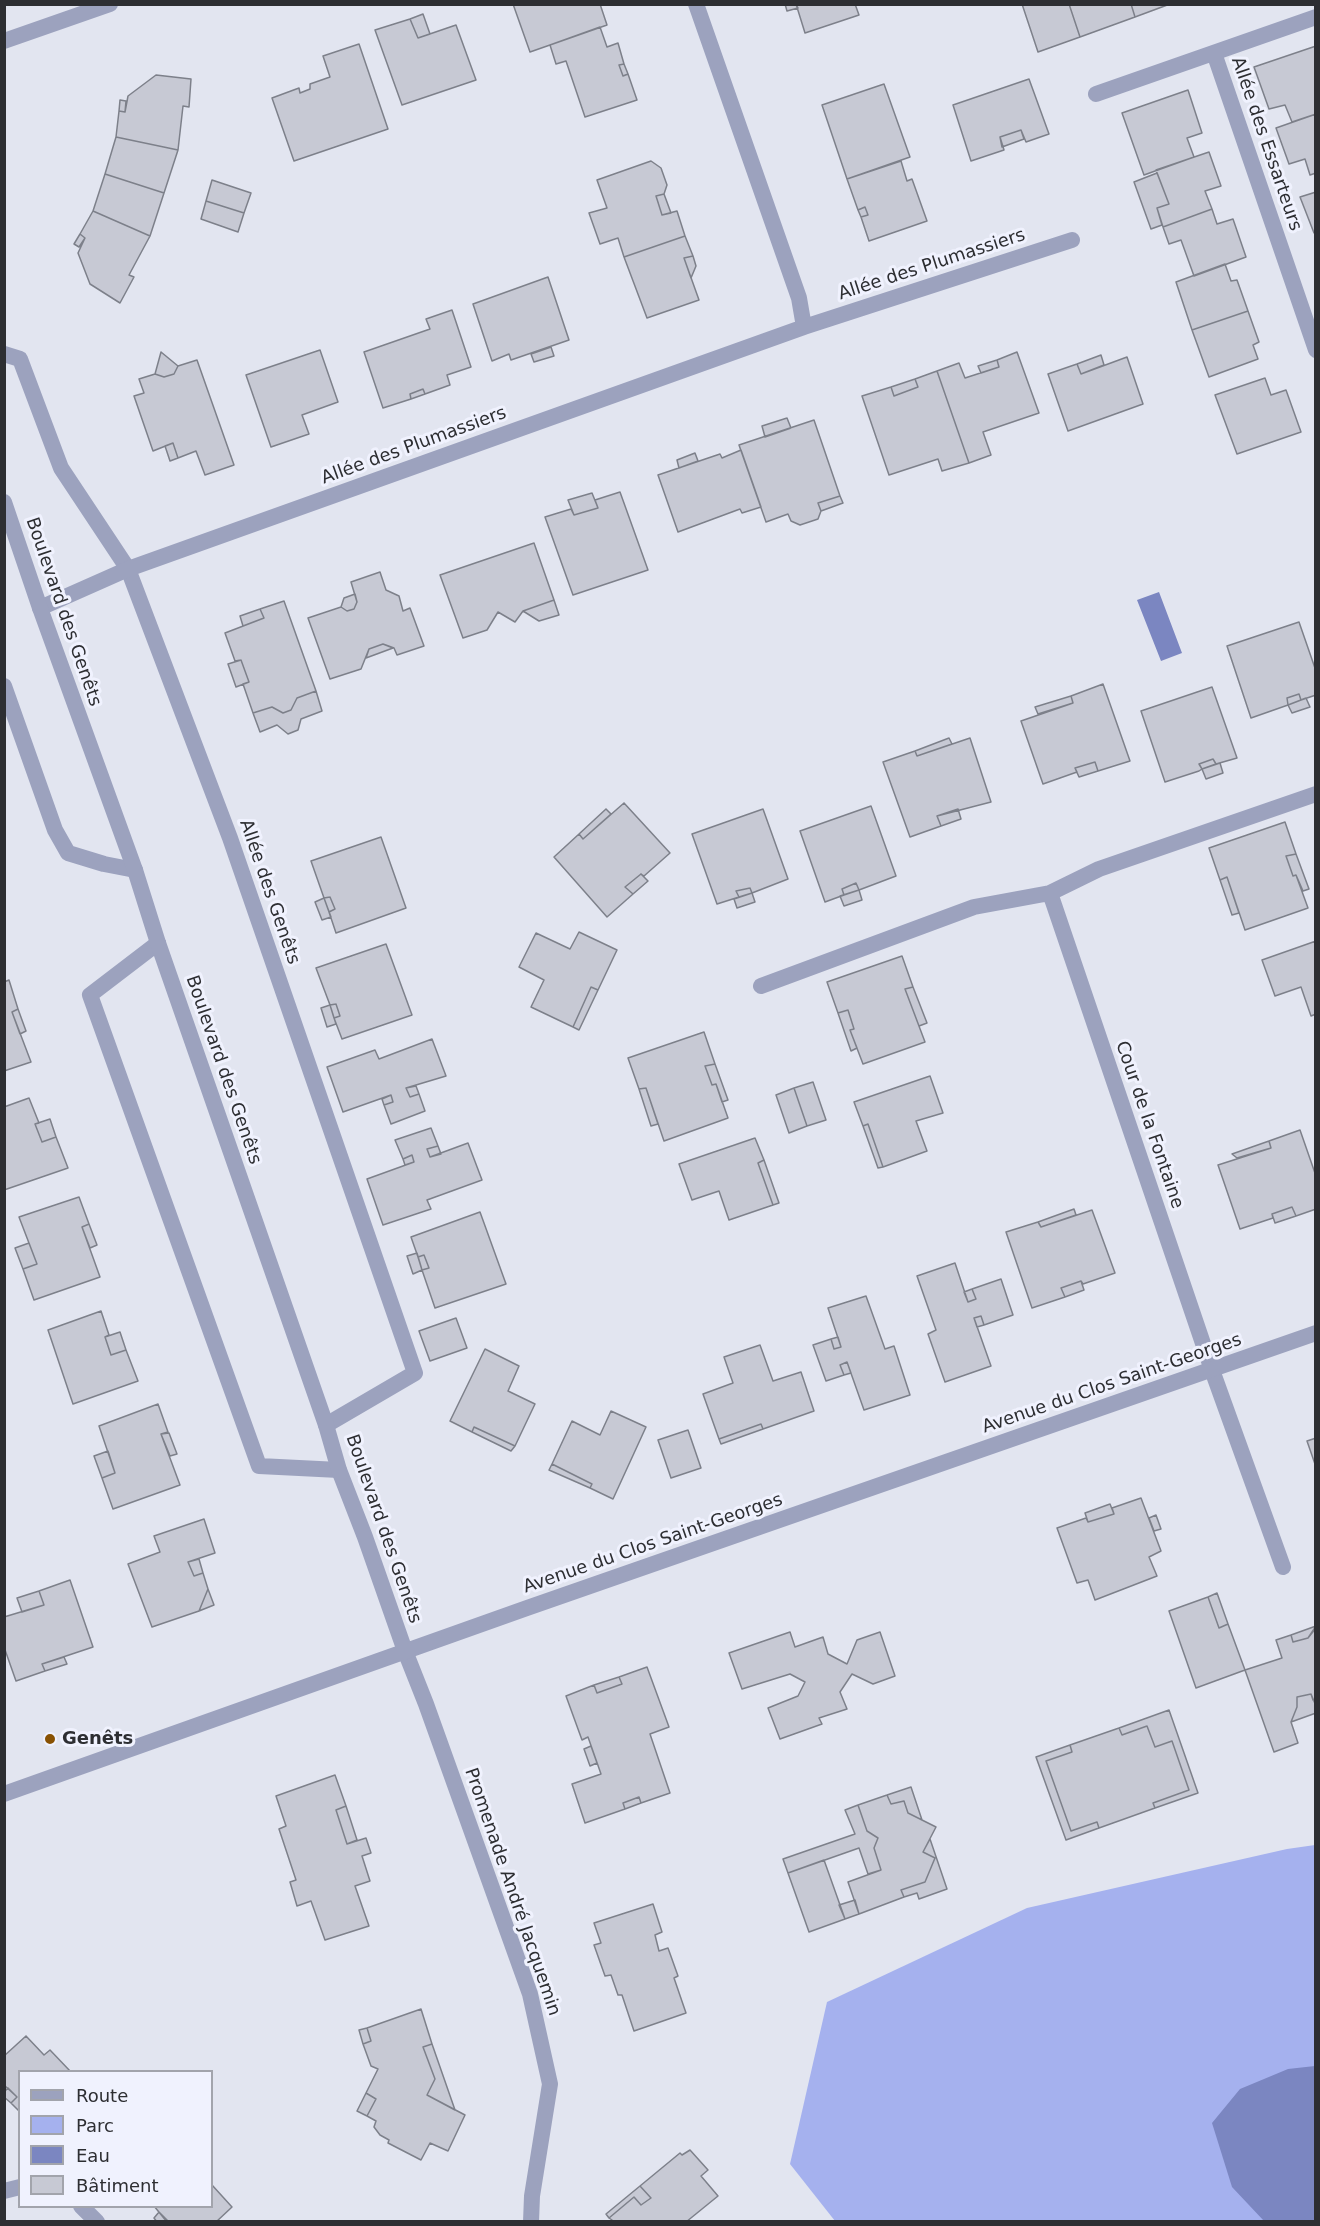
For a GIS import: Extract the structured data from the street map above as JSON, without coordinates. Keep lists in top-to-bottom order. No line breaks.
{"streets":{"street":["Allée des Essarteurs","Allée des Plumassiers","Boulevard des Genêts","Allée des Genêts","Cour de la Fontaine","Avenue du Clos Saint-Georges","Promenade André Jacquemin"]},"crossings":[["Allée des Plumassiers","Boulevard des Genêts"],["Allée des Plumassiers","Allée des Genêts"],["Boulevard des Genêts","Allée des Genêts"],["Boulevard des Genêts","Avenue du Clos Saint-Georges"],["Boulevard des Genêts","Promenade André Jacquemin"],["Cour de la Fontaine","Avenue du Clos Saint-Georges"],["Avenue du Clos Saint-Georges","Promenade André Jacquemin"]],"places":["Genêts"],"legend":["Route","Parc","Eau","Bâtiment"]}
